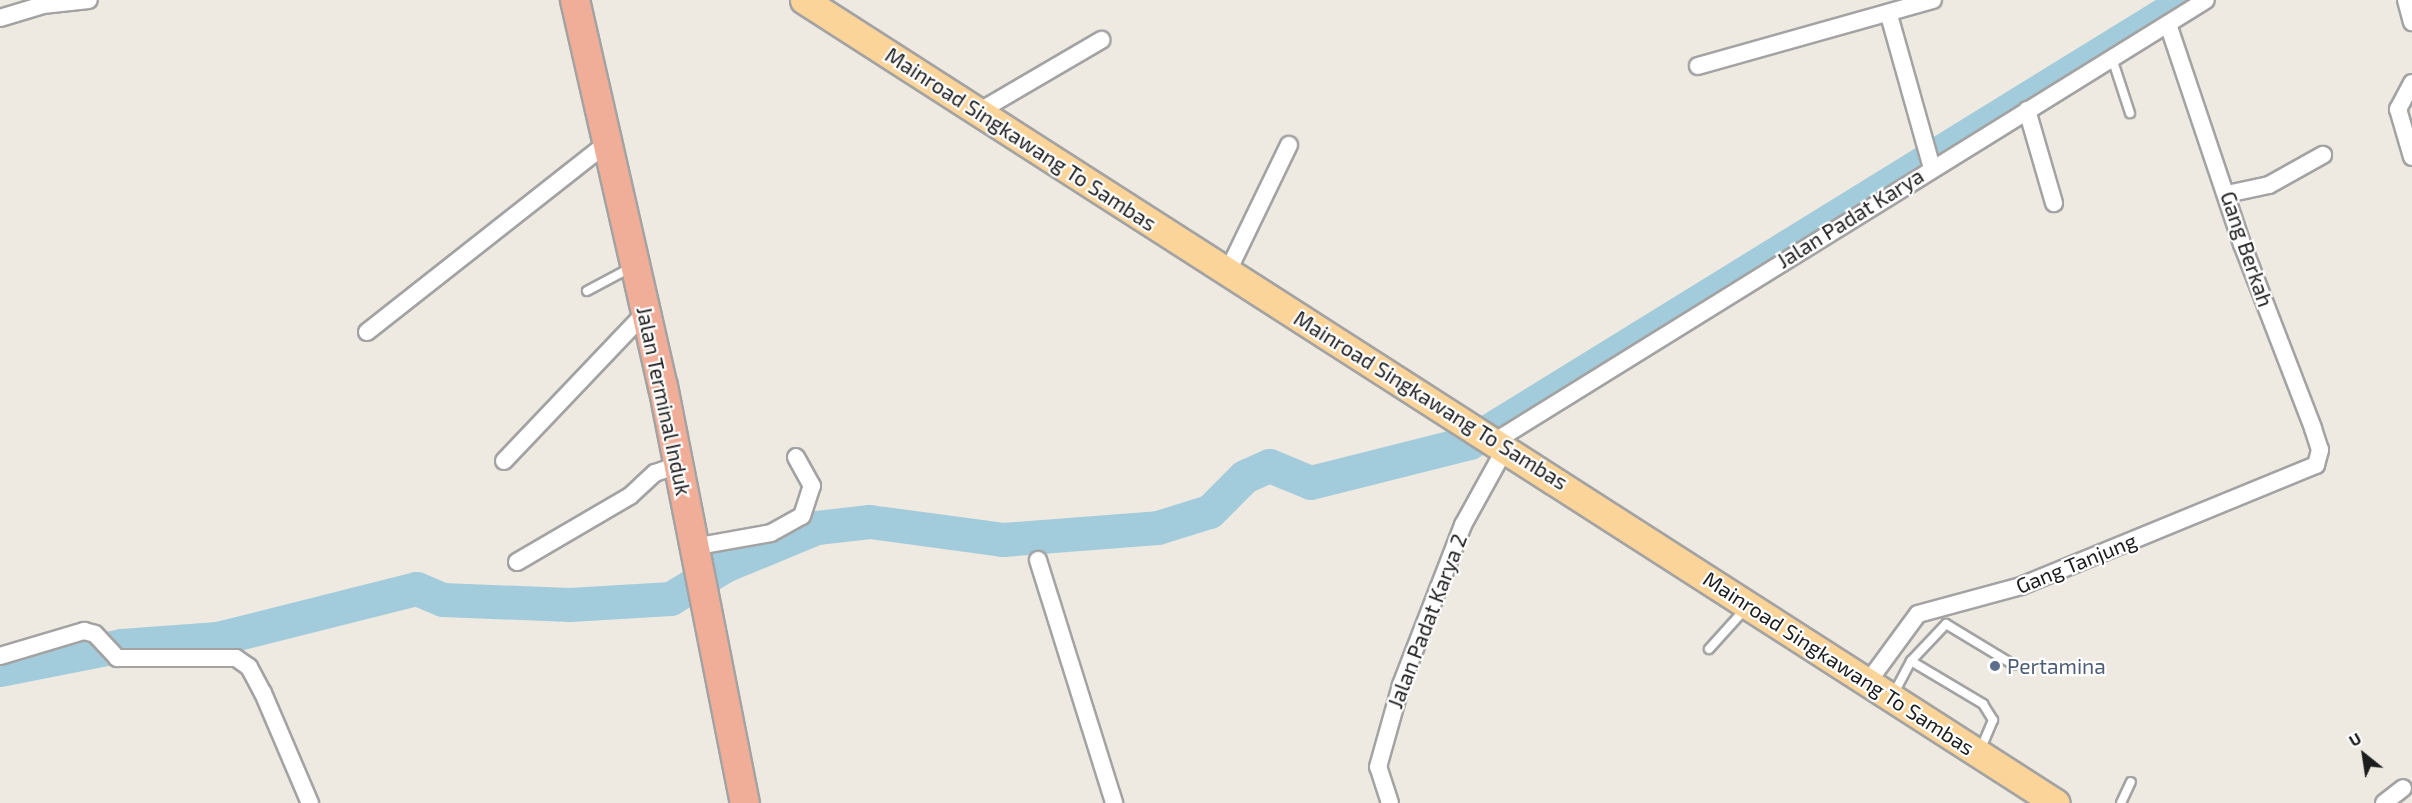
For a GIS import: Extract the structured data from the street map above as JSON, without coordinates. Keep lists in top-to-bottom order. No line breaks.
{"streets":{"highway":["Jalan Terminal Induk"],"main road":["Mainroad Singkawang To Sambas"],"street":["Jalan Padat Karya","Gang Berkah","Gang Tanjung","Jalan Padat Karya 2"]},"crossings":[["Mainroad Singkawang To Sambas","Jalan Padat Karya"],["Mainroad Singkawang To Sambas","Gang Tanjung"],["Mainroad Singkawang To Sambas","Jalan Padat Karya 2"],["Jalan Padat Karya","Gang Berkah"],["Jalan Padat Karya","Jalan Padat Karya 2"],["Gang Berkah","Gang Tanjung"]],"places":["Pertamina"],"north":"top left"}
